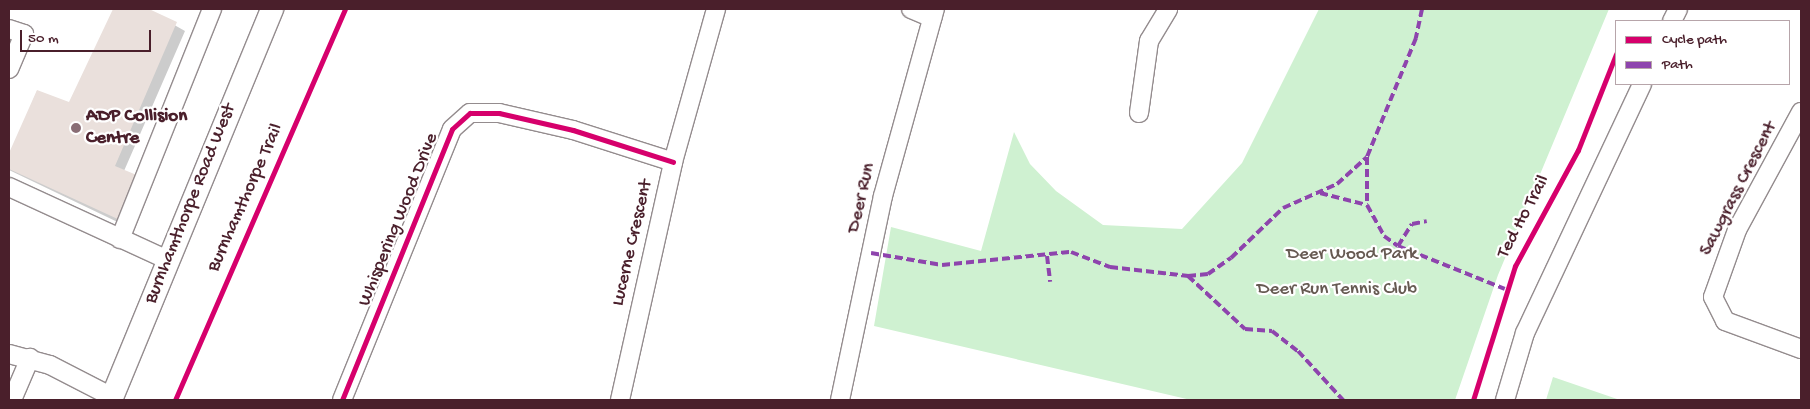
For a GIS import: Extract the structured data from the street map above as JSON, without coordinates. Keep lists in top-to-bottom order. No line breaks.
{"streets":{"main road":["Burnhamthorpe Road West"],"street":["Sawgrass Crescent","Deer Run","Whispering Wood Drive","Lucerne Crescent"],"cycle path":["Burnhamthorpe Trail","Ted Ho Trail"]},"crossings":[["Whispering Wood Drive","Lucerne Crescent"]],"parks":["Deer Wood Park","Deer Run Tennis Club"],"places":["ADP Collision Centre"],"legend":["Cycle path","Path"],"scale_bar":"50 m"}
